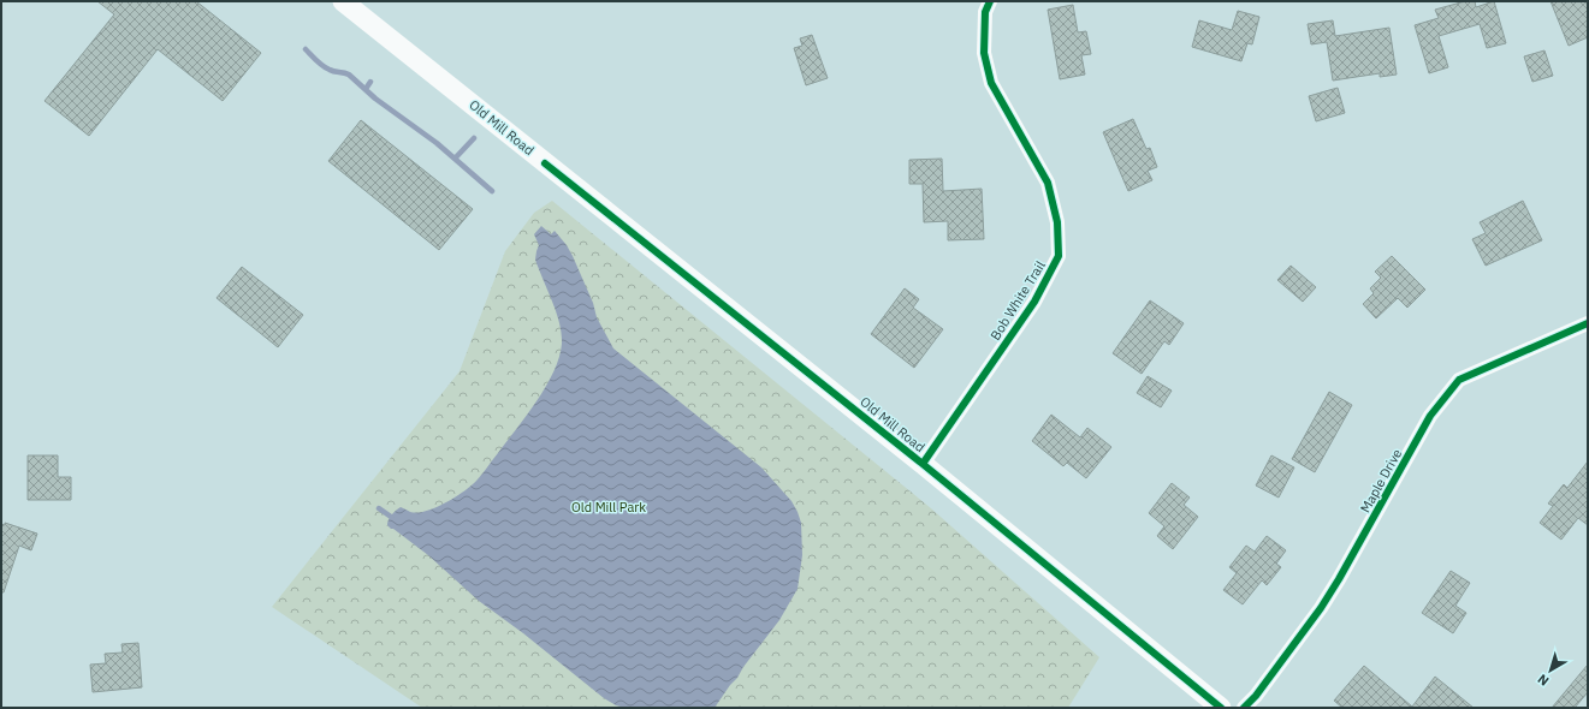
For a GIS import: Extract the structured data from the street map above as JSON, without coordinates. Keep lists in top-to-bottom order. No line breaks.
{"streets":{"street":["Old Mill Road","Bob White Trail","Maple Drive"]},"crossings":[["Old Mill Road","Bob White Trail"]],"parks":["Old Mill Park"],"north":"bottom left"}
